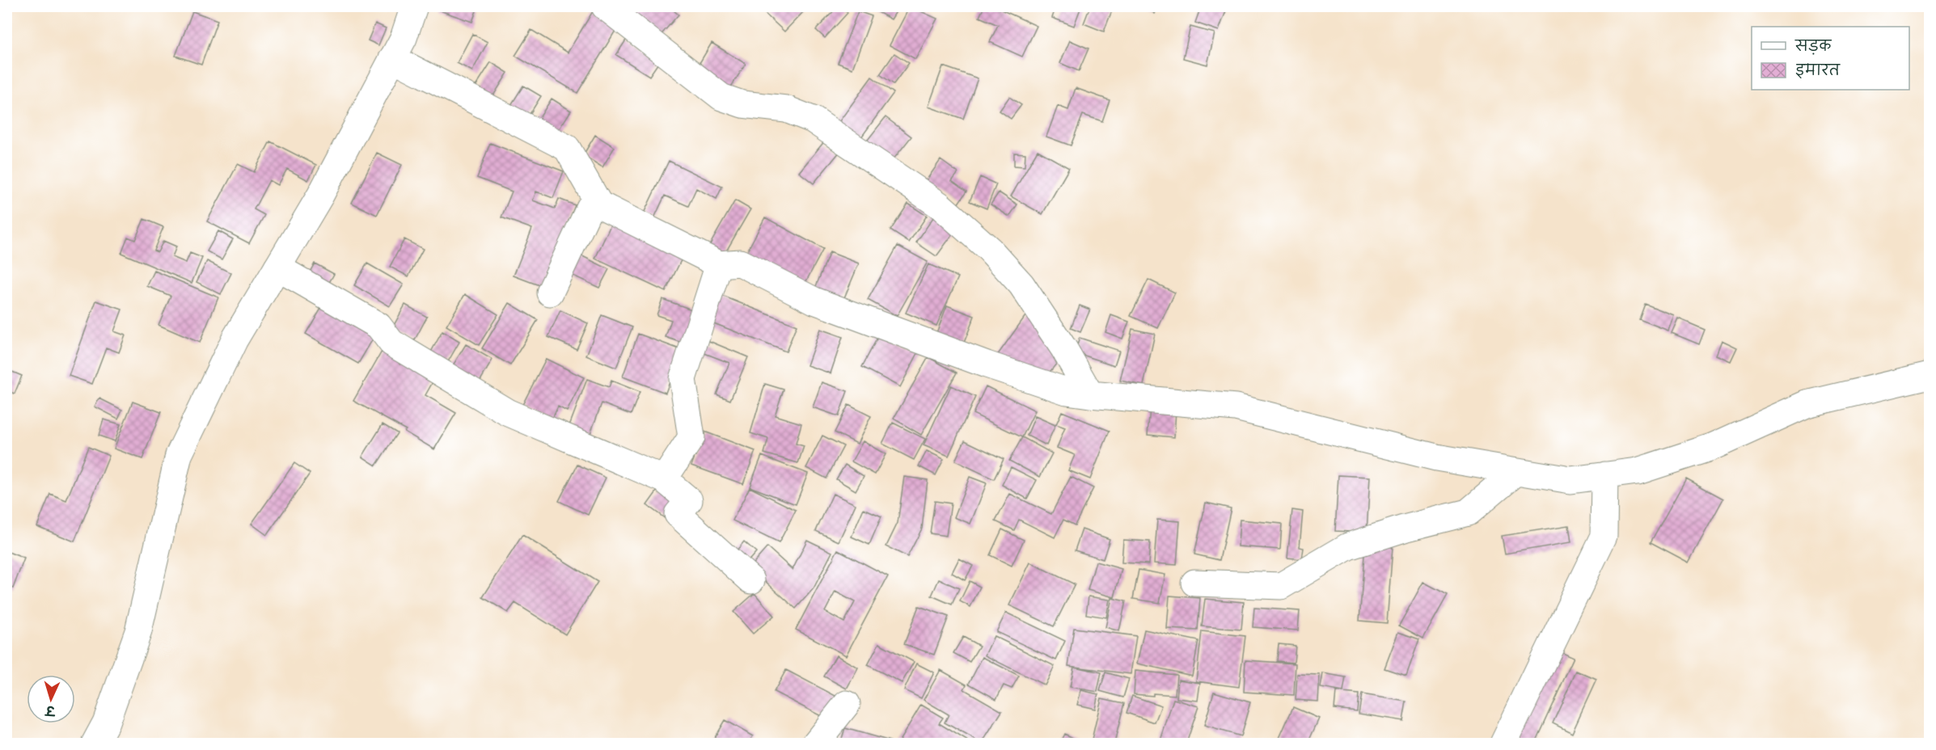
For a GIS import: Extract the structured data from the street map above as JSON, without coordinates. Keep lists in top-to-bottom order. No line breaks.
{"legend":["सड़क","इमारत"],"north":"bottom"}
